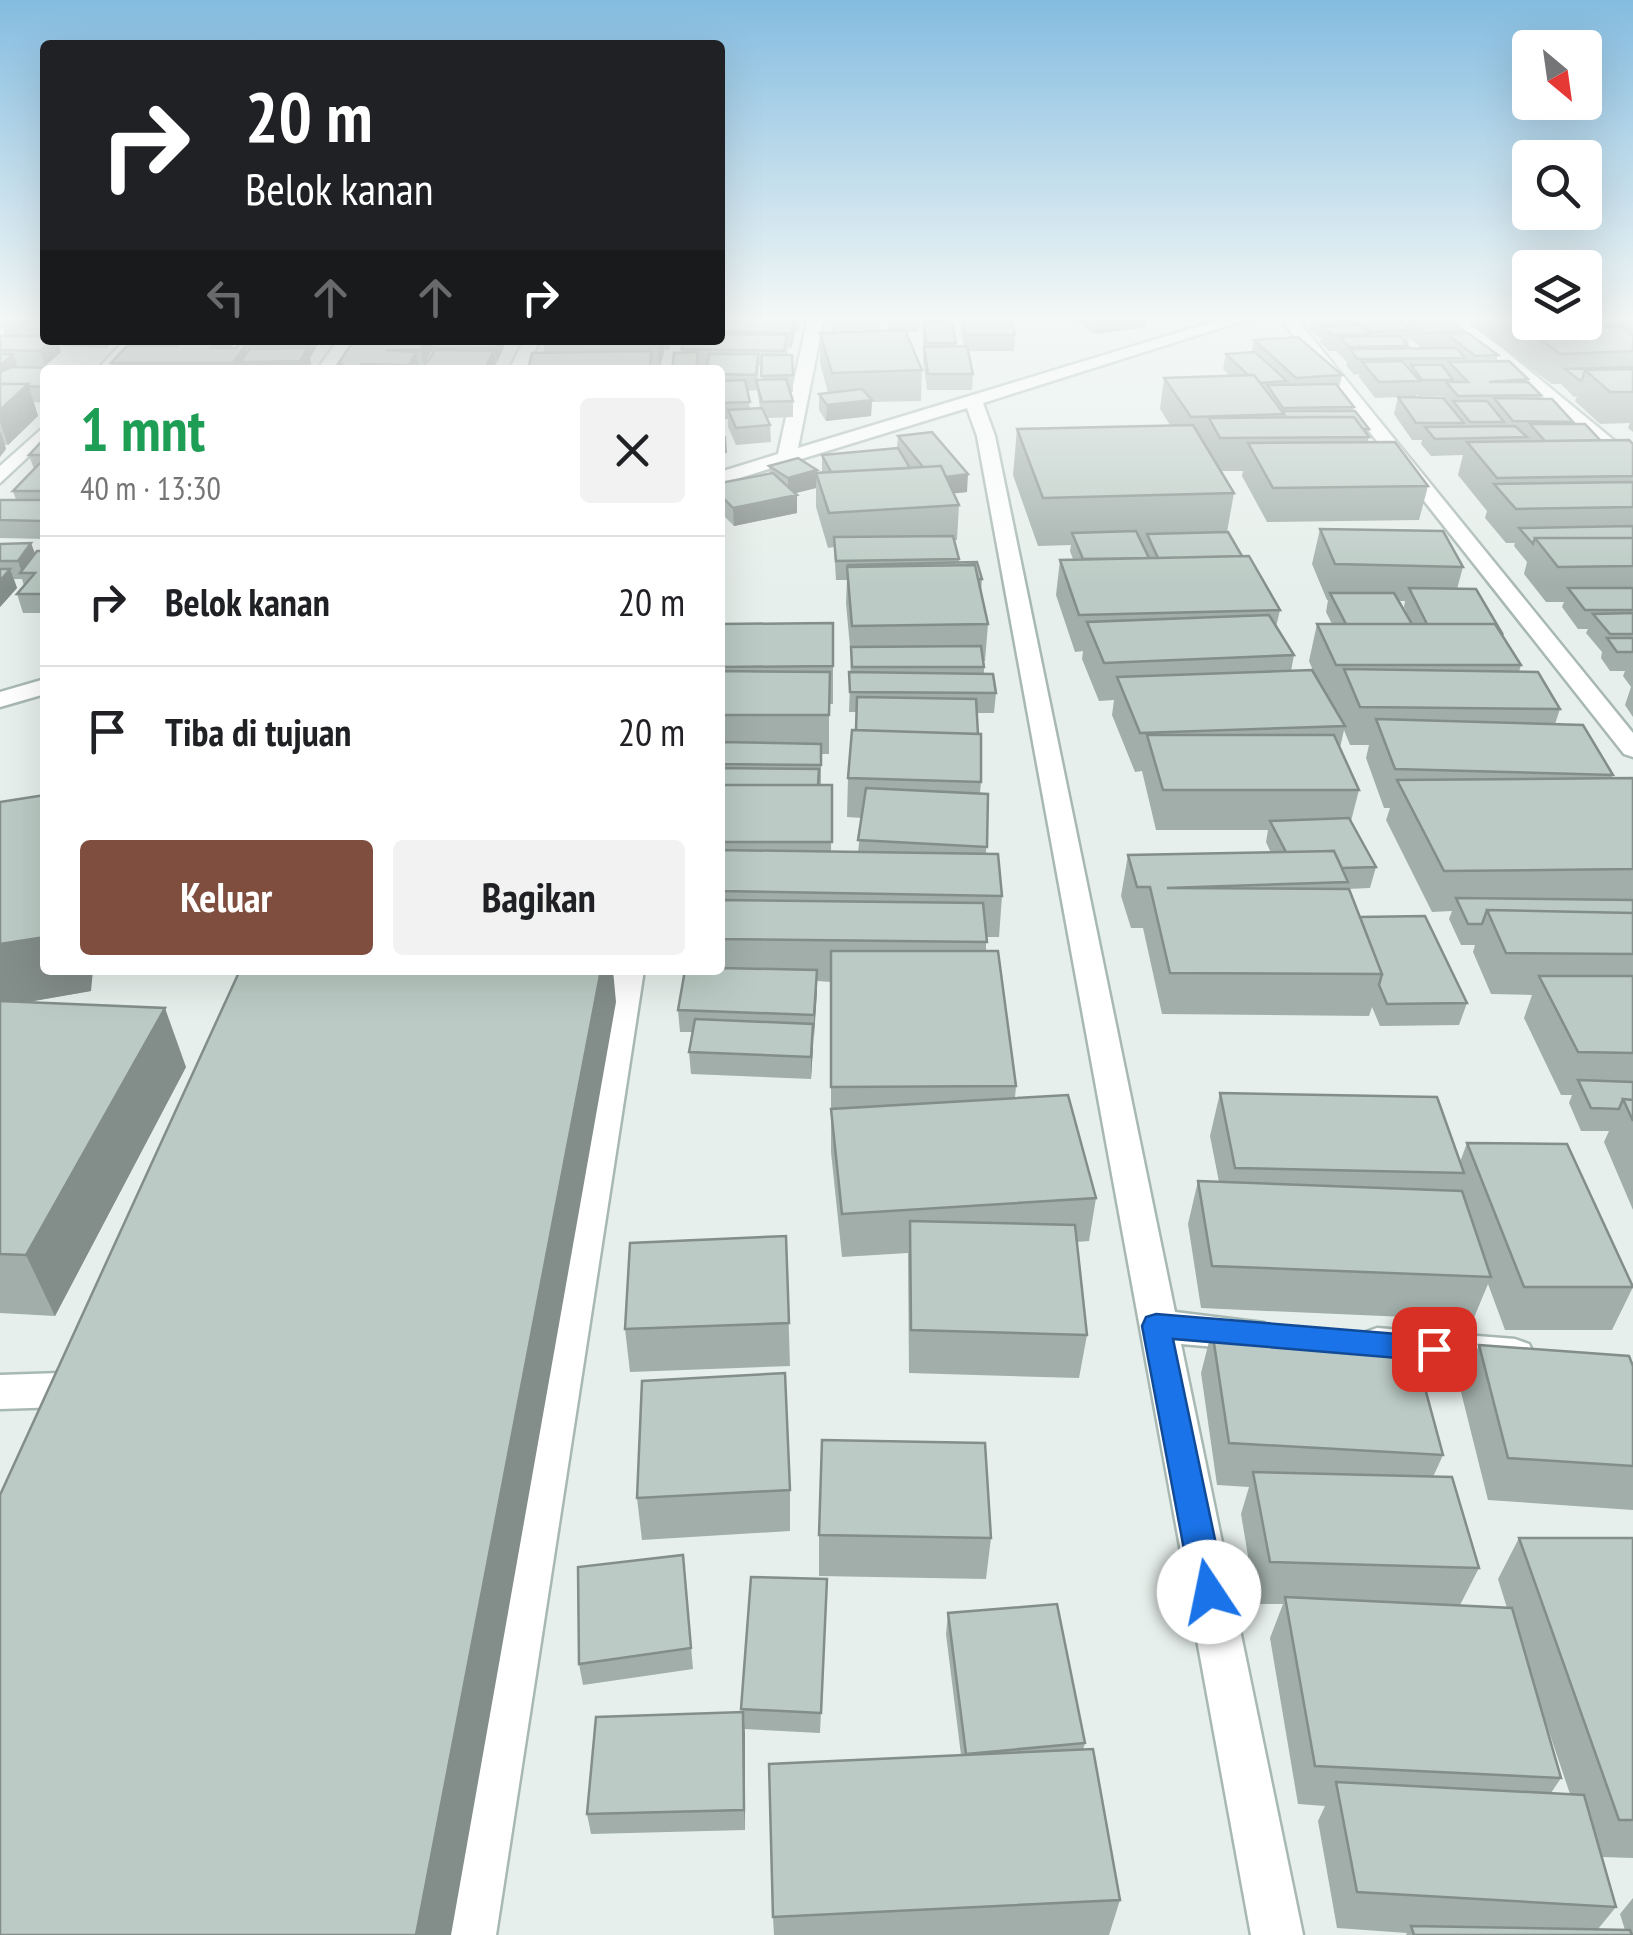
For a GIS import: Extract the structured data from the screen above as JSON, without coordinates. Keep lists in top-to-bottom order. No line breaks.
{"north":"bottom right","page":{"turn":["20 m","Belok kanan"],"heading":["1 mnt","40 m · 13:30"],"list":[{"name":"Belok kanan","value":"20 m"},{"name":"Tiba di tujuan","value":"20 m"}],"buttons":["Keluar","Bagikan"]}}
